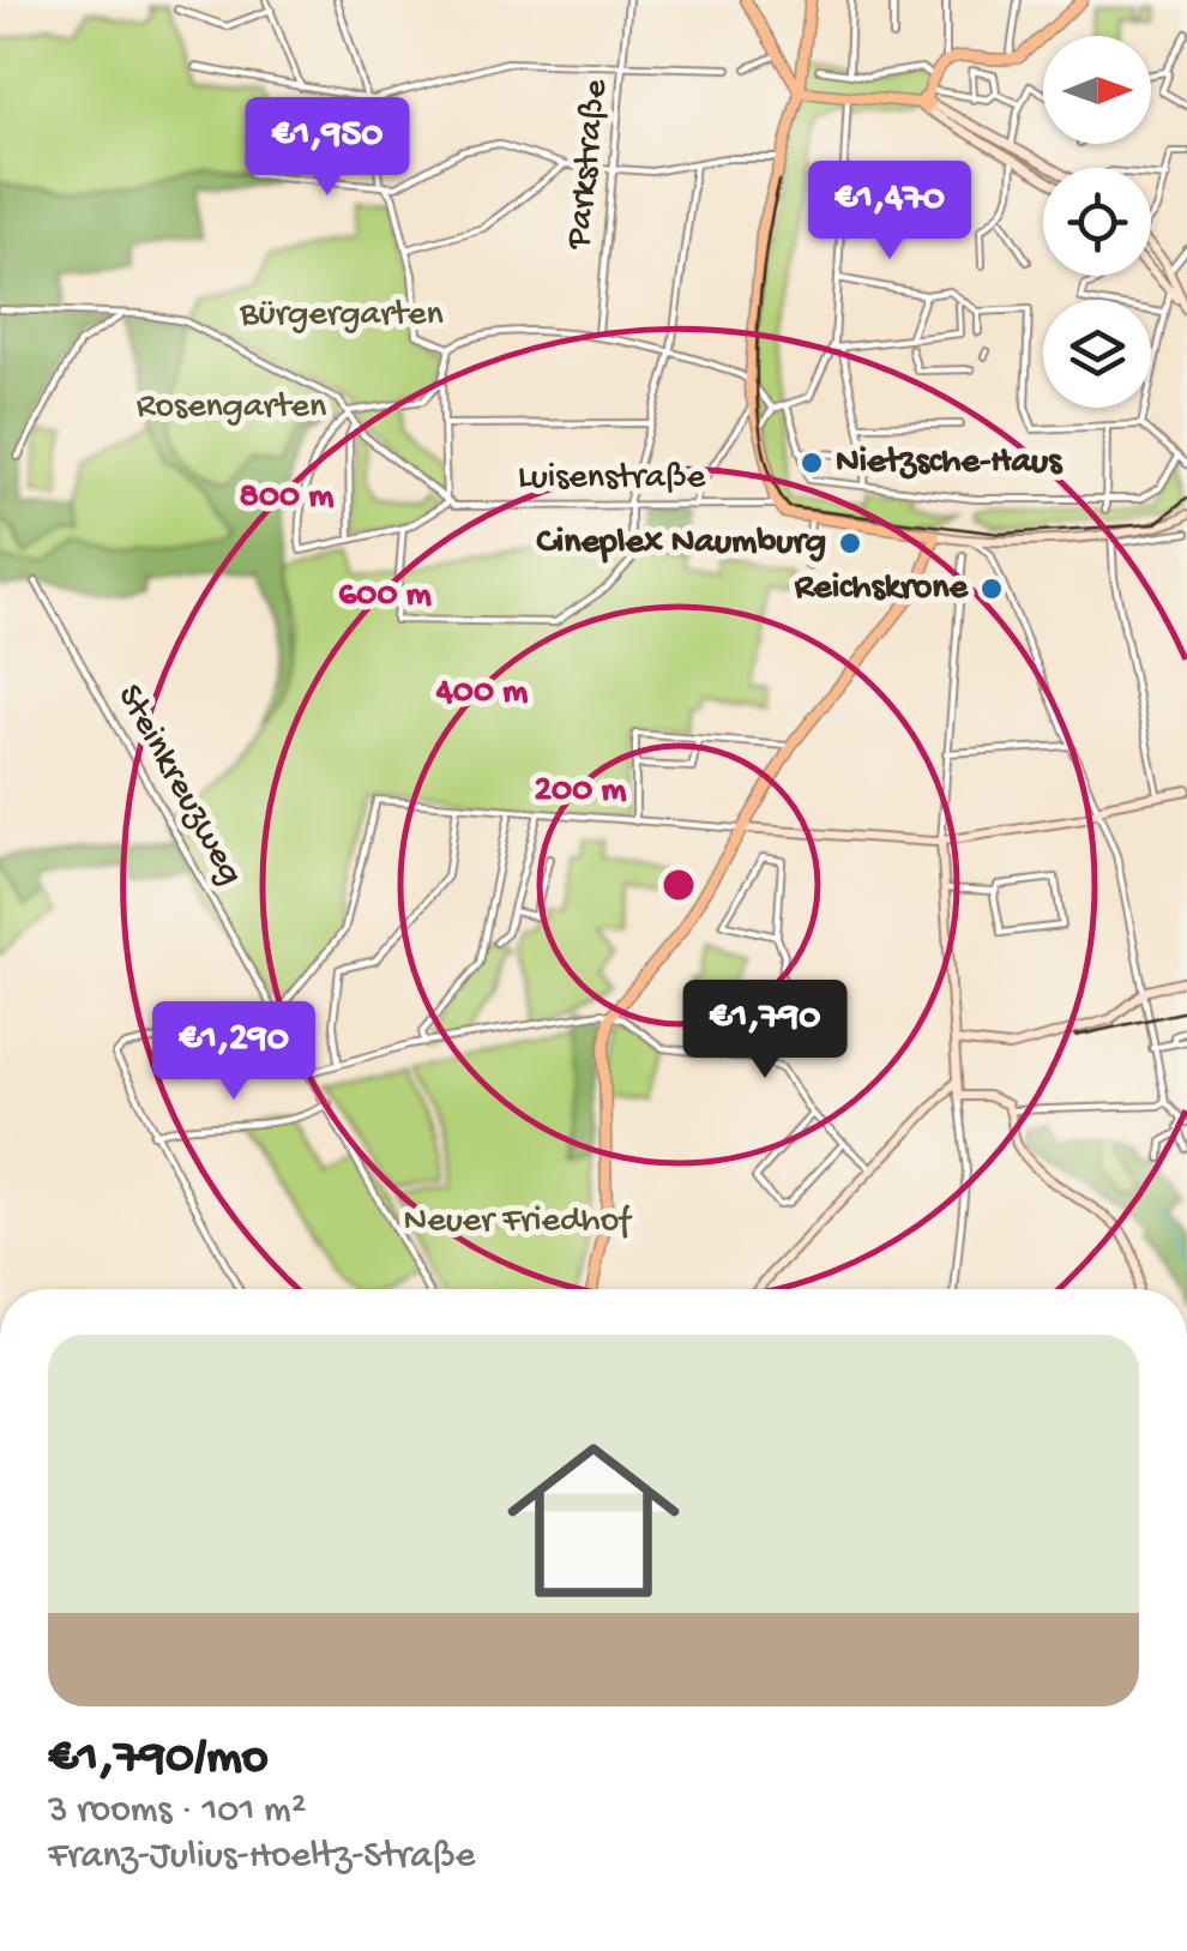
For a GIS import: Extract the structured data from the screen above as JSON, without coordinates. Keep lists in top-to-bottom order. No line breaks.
{"streets":{"street":["Parkstraße","Luisenstraße","Steinkreuzweg"]},"parks":["Bürgergarten","Rosengarten","Neuer Friedhof"],"places":["Nietzsche-Haus","Cineplex Naumburg","Reichskrone"],"north":"right","page":{"price":["€1,950","€1,470","€1,790","€1,290"],"list":[{"name":"€1,790/mo","note":"3 rooms · 101 m² · Franz-Julius-Hoeltz-Straße"}]},"rings":["800 m","600 m","400 m","200 m"]}
